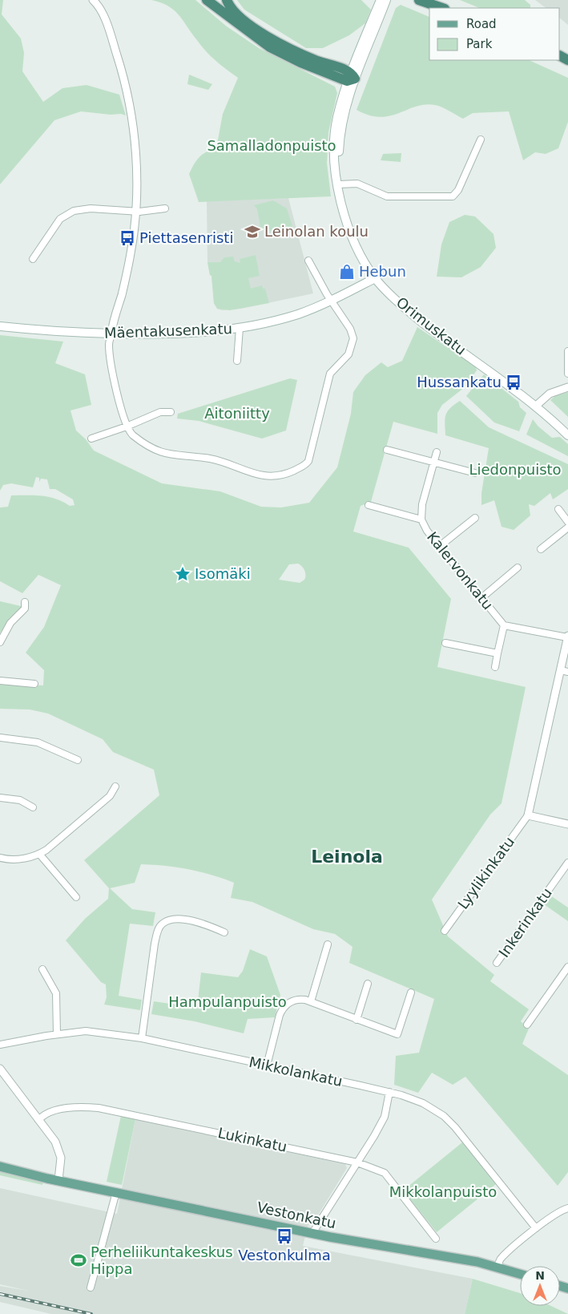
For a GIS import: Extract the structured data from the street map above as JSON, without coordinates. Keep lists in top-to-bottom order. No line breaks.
{"streets":{"main road":["Orimuskatu","Mäentakusenkatu","Vestonkatu"],"street":["Kalervonkatu","Lyylikinkatu","Inkerinkatu","Mikkolankatu","Lukinkatu"]},"crossings":[["Orimuskatu","Mäentakusenkatu"]],"districts":["Leinola"],"parks":["Samalladonpuisto","Aitoniitty","Liedonpuisto","Hampulanpuisto","Mikkolanpuisto"],"places":{"school or university":["Leinolan koulu"],"bus stop":["Piettasenristi","Hussankatu","Vestonkulma"],"shop":["Hebun"],"place":["Isomäki"],"sports":["Perheliikuntakeskus Hippa"]},"legend":["Road","Park"],"north":"top"}
